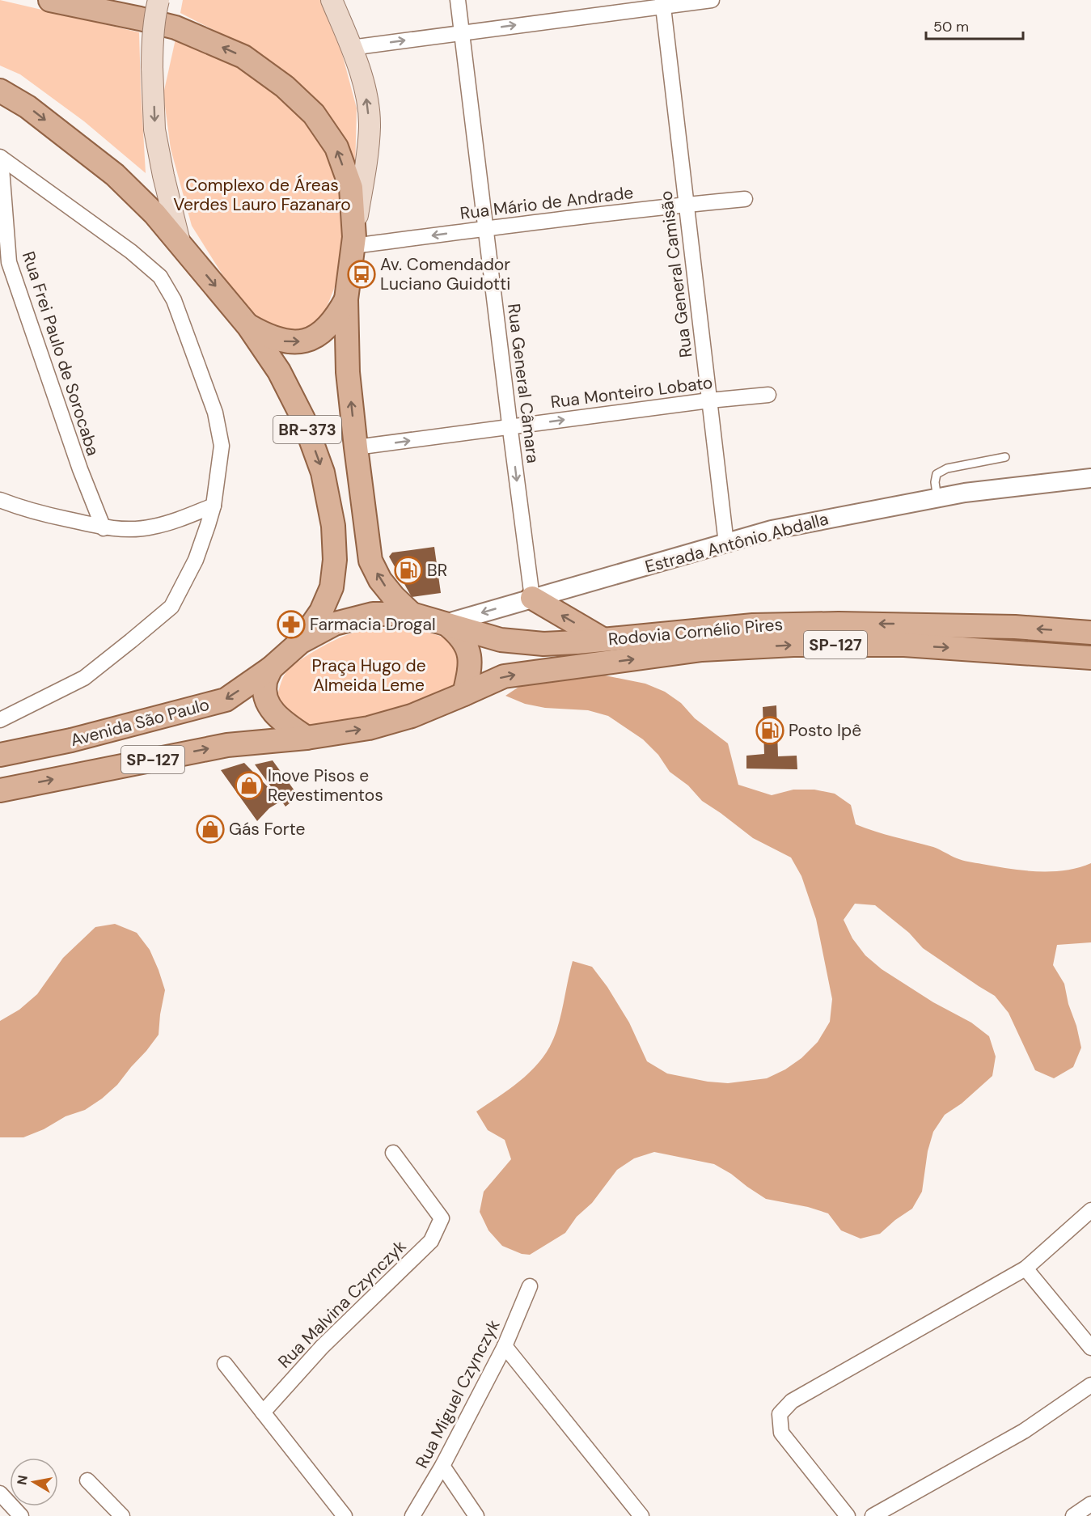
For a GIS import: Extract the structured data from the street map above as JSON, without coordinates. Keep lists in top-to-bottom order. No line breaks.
{"streets":{"main road":["BR-373","Rodovia Cornélio Pires","SP-127","Avenida São Paulo"],"street":["Rua Mário de Andrade","Rua General Camisão","Rua Frei Paulo de Sorocaba","Rua General Câmara","Rua Monteiro Lobato","Estrada Antônio Abdalla","Rua Malvina Czynczyk","Rua Miguel Czynczyk"]},"crossings":[["Rua Mário de Andrade","Rua General Camisão"],["Rua Mário de Andrade","Rua General Câmara"],["Rua Mário de Andrade","BR-373"],["Rua General Camisão","Rua Monteiro Lobato"],["Rua General Camisão","Estrada Antônio Abdalla"],["Rua General Câmara","Rua Monteiro Lobato"],["Rua General Câmara","Estrada Antônio Abdalla"],["Rua Monteiro Lobato","BR-373"],["BR-373","SP-127"],["Estrada Antônio Abdalla","Rodovia Cornélio Pires"],["Estrada Antônio Abdalla","SP-127"],["Rodovia Cornélio Pires","SP-127"],["SP-127","Avenida São Paulo"]],"one_way":["Rua Monteiro Lobato"],"parks":["Complexo de Áreas Verdes Lauro Fazanaro","Praça Hugo de Almeida Leme"],"places":{"bus stop":["Av. Comendador Luciano Guidotti"],"fuel station":["BR","Posto Ipê"],"pharmacy":["Farmacia Drogal"],"shop":["Inove Pisos e Revestimentos","Gás Forte"]},"scale_bar":"50 m","north":"left"}
